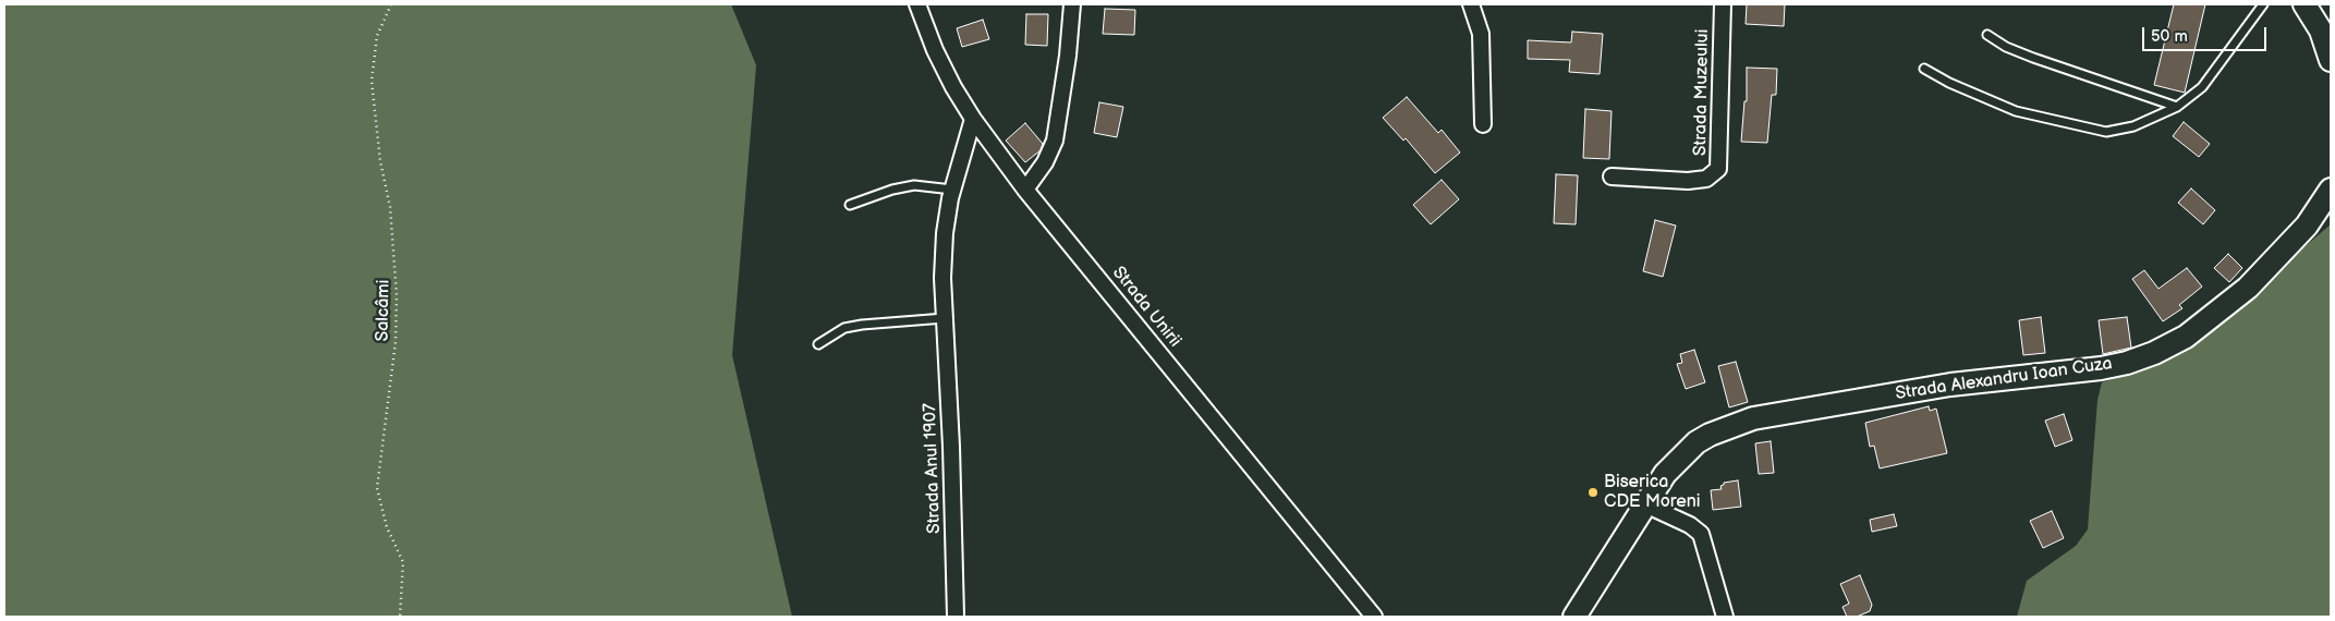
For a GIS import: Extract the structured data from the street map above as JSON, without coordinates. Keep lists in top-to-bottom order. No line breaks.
{"streets":{"main road":["Strada Alexandru Ioan Cuza"],"street":["Strada Muzeului","Strada Unirii","Strada Anul 1907"],"path":["Salcâmi"]},"crossings":[["Strada Unirii","Strada Anul 1907"]],"places":["Biserica CDE Moreni"],"scale_bar":"50 m"}
